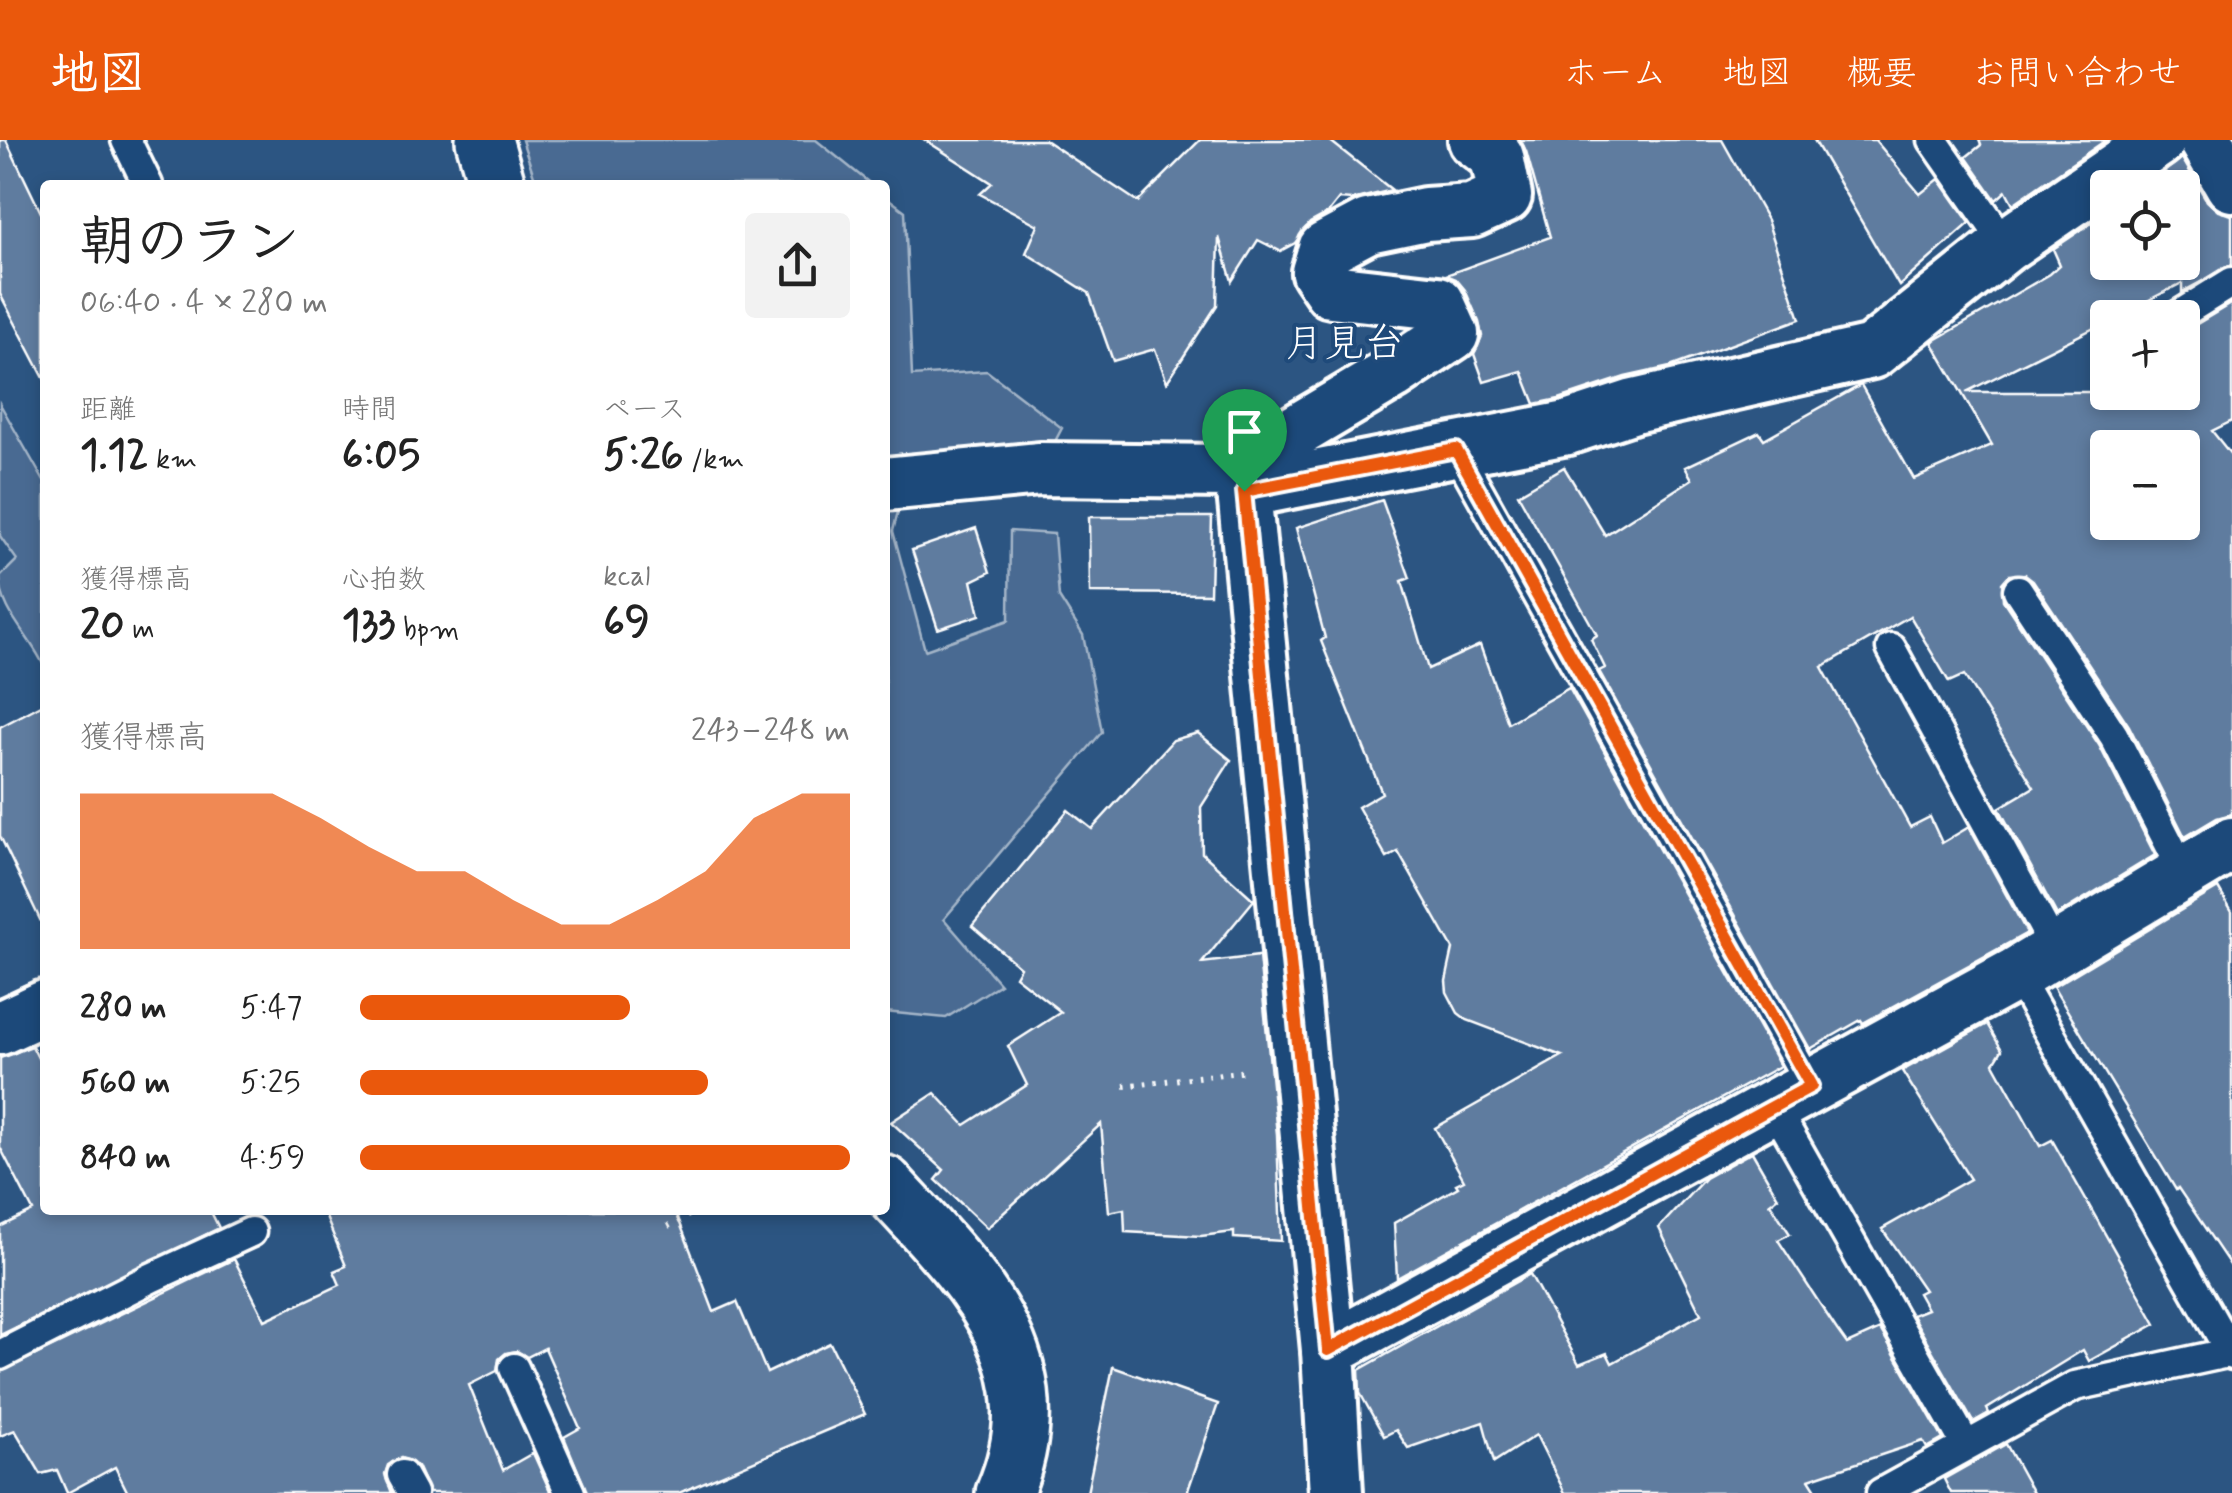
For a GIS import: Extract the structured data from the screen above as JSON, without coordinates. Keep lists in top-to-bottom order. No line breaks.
{"districts":["月見台"],"page":{"header":"地図","nav":["ホーム","地図","概要","お問い合わせ"],"map_buttons":["+","−"],"heading":["朝のラン","06:40 · 4 × 280 m"],"stats":[["距離","1.12 km"],["時間","6:05"],["ペース","5:26 /km"],["獲得標高","20 m"],["心拍数","133 bpm"],["kcal","69"]],"chart":["獲得標高","243–248 m"],"list":[{"name":"280 m","note":"5:47"},{"name":"560 m","note":"5:25"},{"name":"840 m","note":"4:59"}]}}
